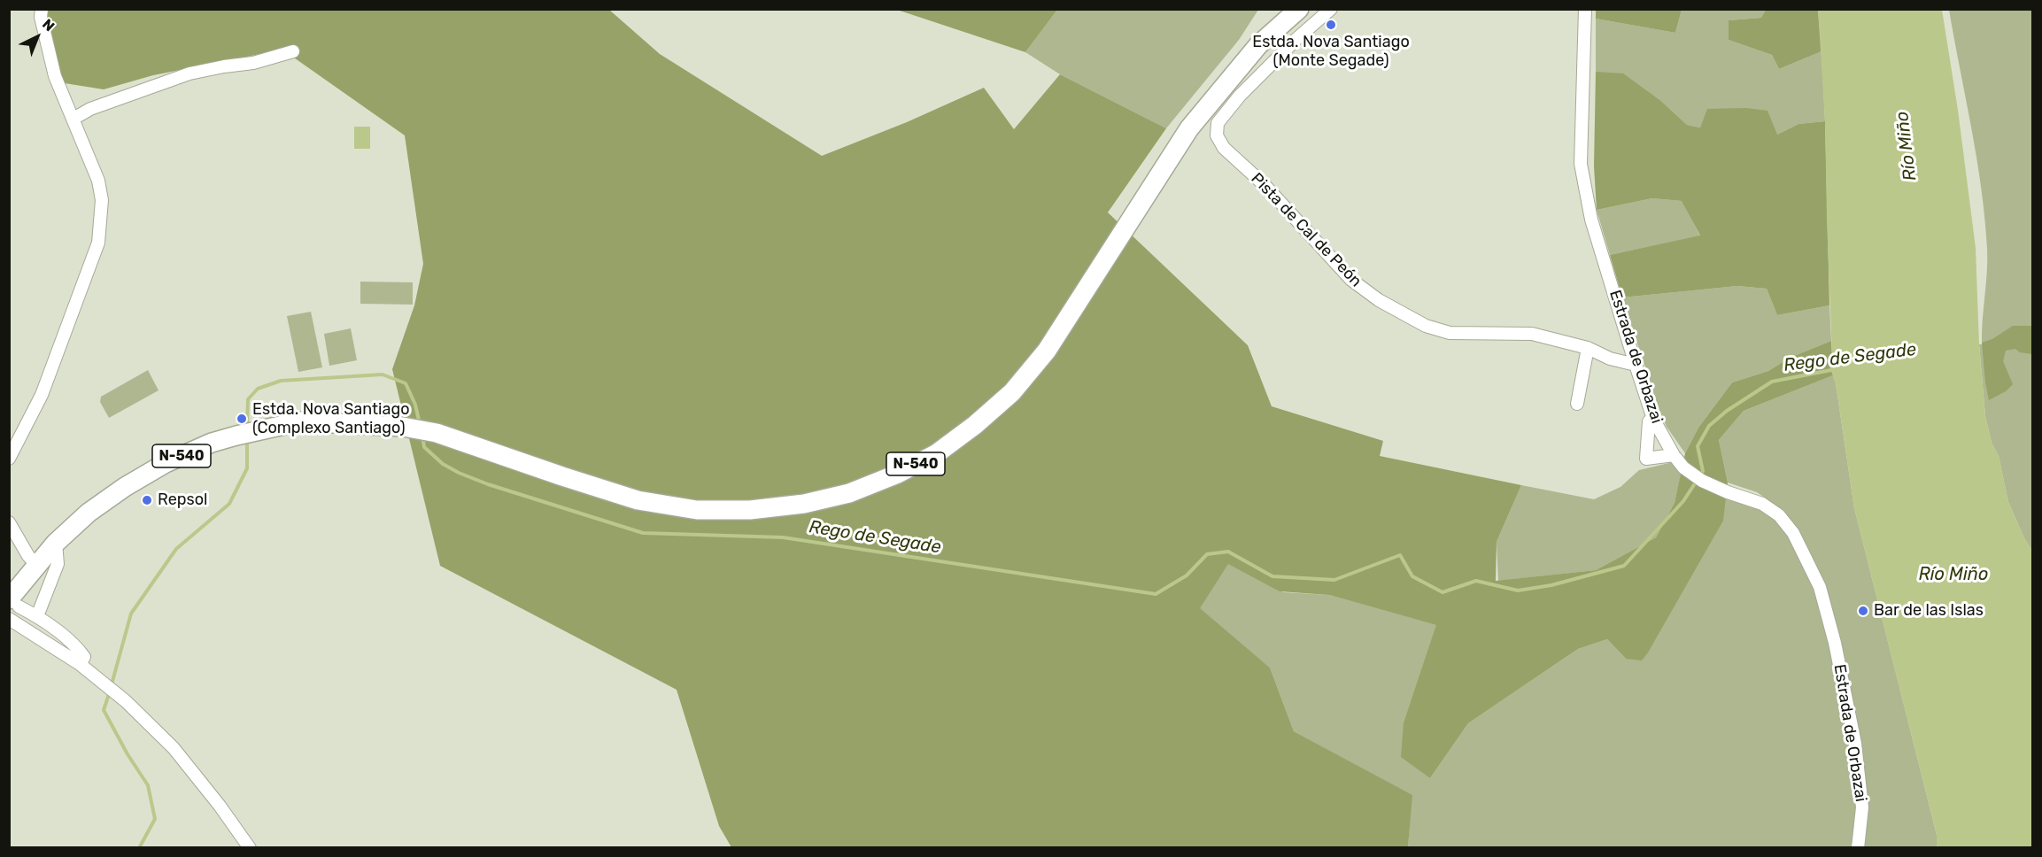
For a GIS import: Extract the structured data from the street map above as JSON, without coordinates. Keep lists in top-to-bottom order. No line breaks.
{"streets":{"highway":["N-540"],"street":["Pista de Cal de Peón","Estrada de Orbazai"]},"crossings":[["Pista de Cal de Peón","Estrada de Orbazai"]],"water":["Río Miño","Rego de Segade"],"places":["Estda. Nova Santiago (Monte Segade)","Estda. Nova Santiago (Complexo Santiago)","Repsol","Bar de las Islas"],"north":"top right"}
